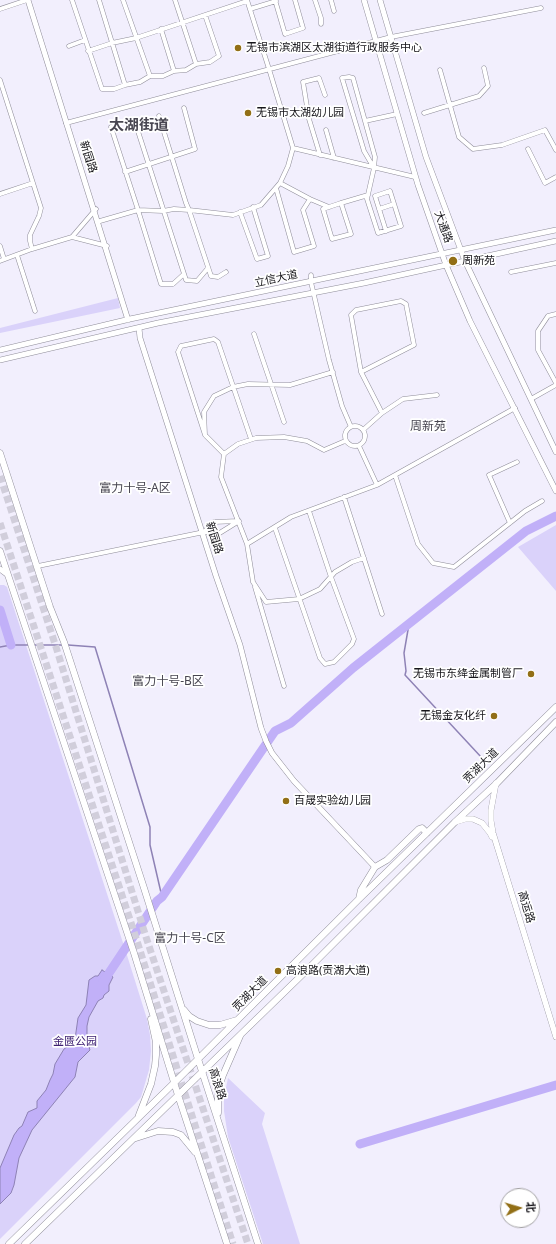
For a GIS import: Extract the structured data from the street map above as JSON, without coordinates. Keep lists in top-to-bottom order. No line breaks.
{"streets":{"main road":["贡湖大道","高运路","高浪路"],"street":["新园路","大通路","立信大道"]},"crossings":[["新园路","立信大道"],["大通路","立信大道"],["贡湖大道","高运路"],["贡湖大道","高浪路"]],"districts":["太湖街道","周新苑","富力十号-A区","富力十号-B区","富力十号-C区"],"parks":["金匮公园"],"places":["无锡市滨湖区太湖街道行政服务中心","无锡市太湖幼儿园","周新苑","无锡市东绛金属制管厂","无锡金友化纤","百晟实验幼儿园","高浪路(贡湖大道)"],"north":"right"}
